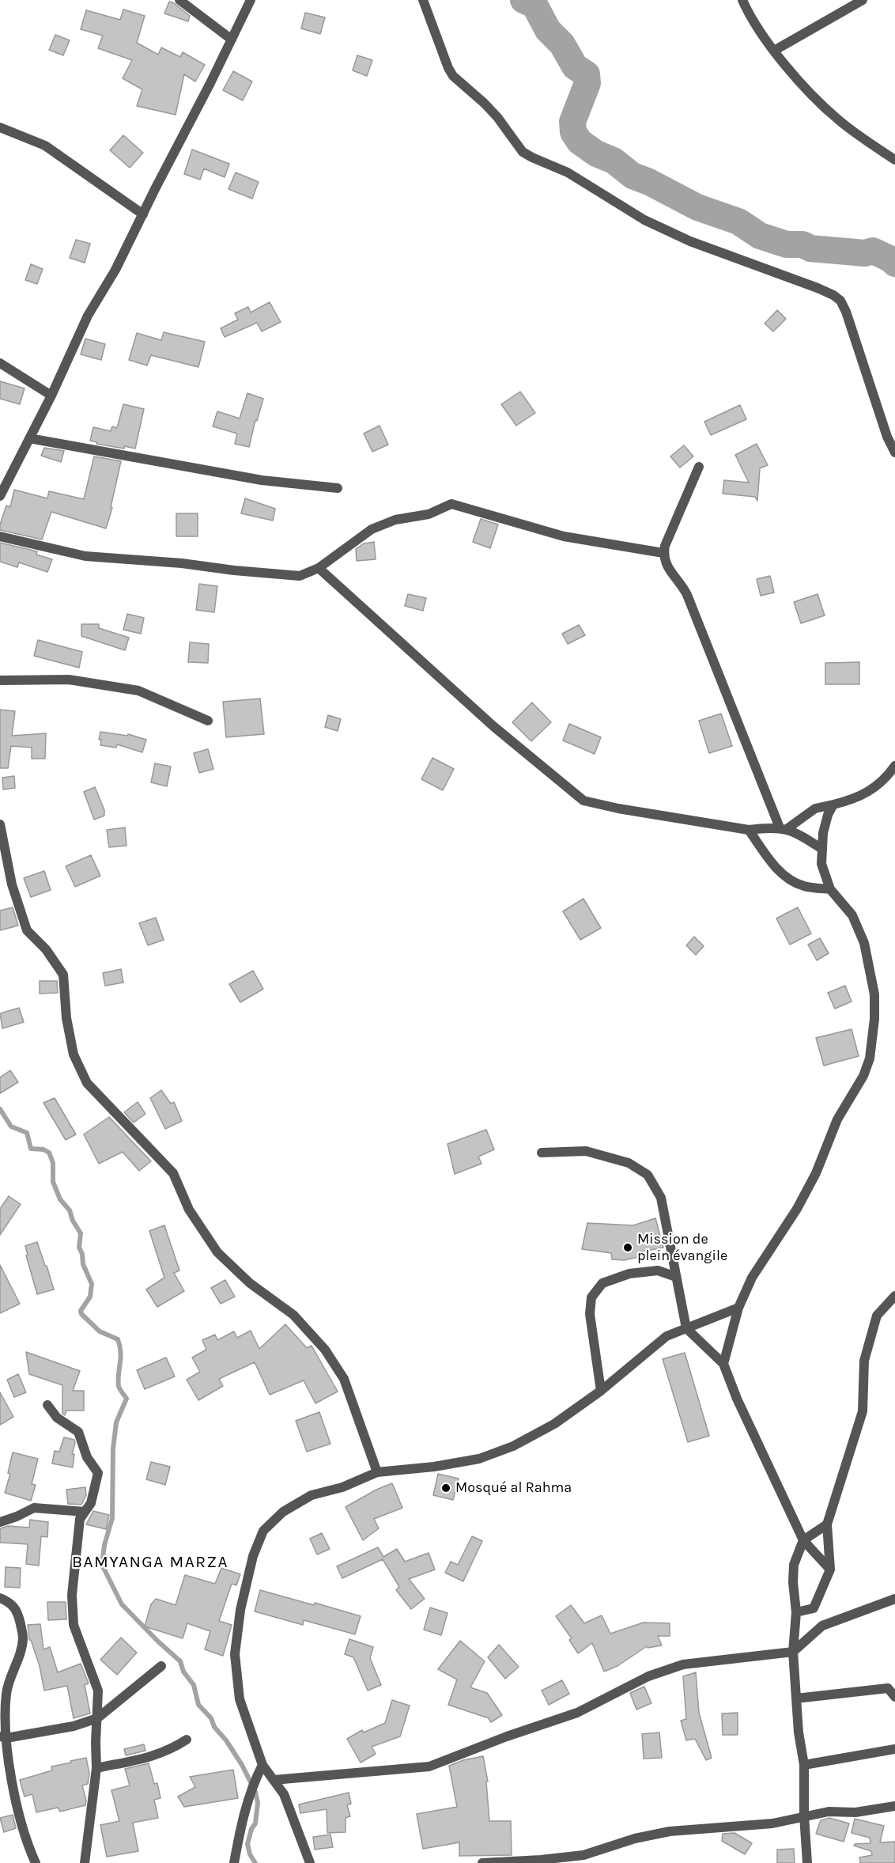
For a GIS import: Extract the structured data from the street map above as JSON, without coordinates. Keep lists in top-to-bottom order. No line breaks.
{"districts":["BAMYANGA MARZA"],"places":["Mission de plein évangile","Mosqué al Rahma"]}
